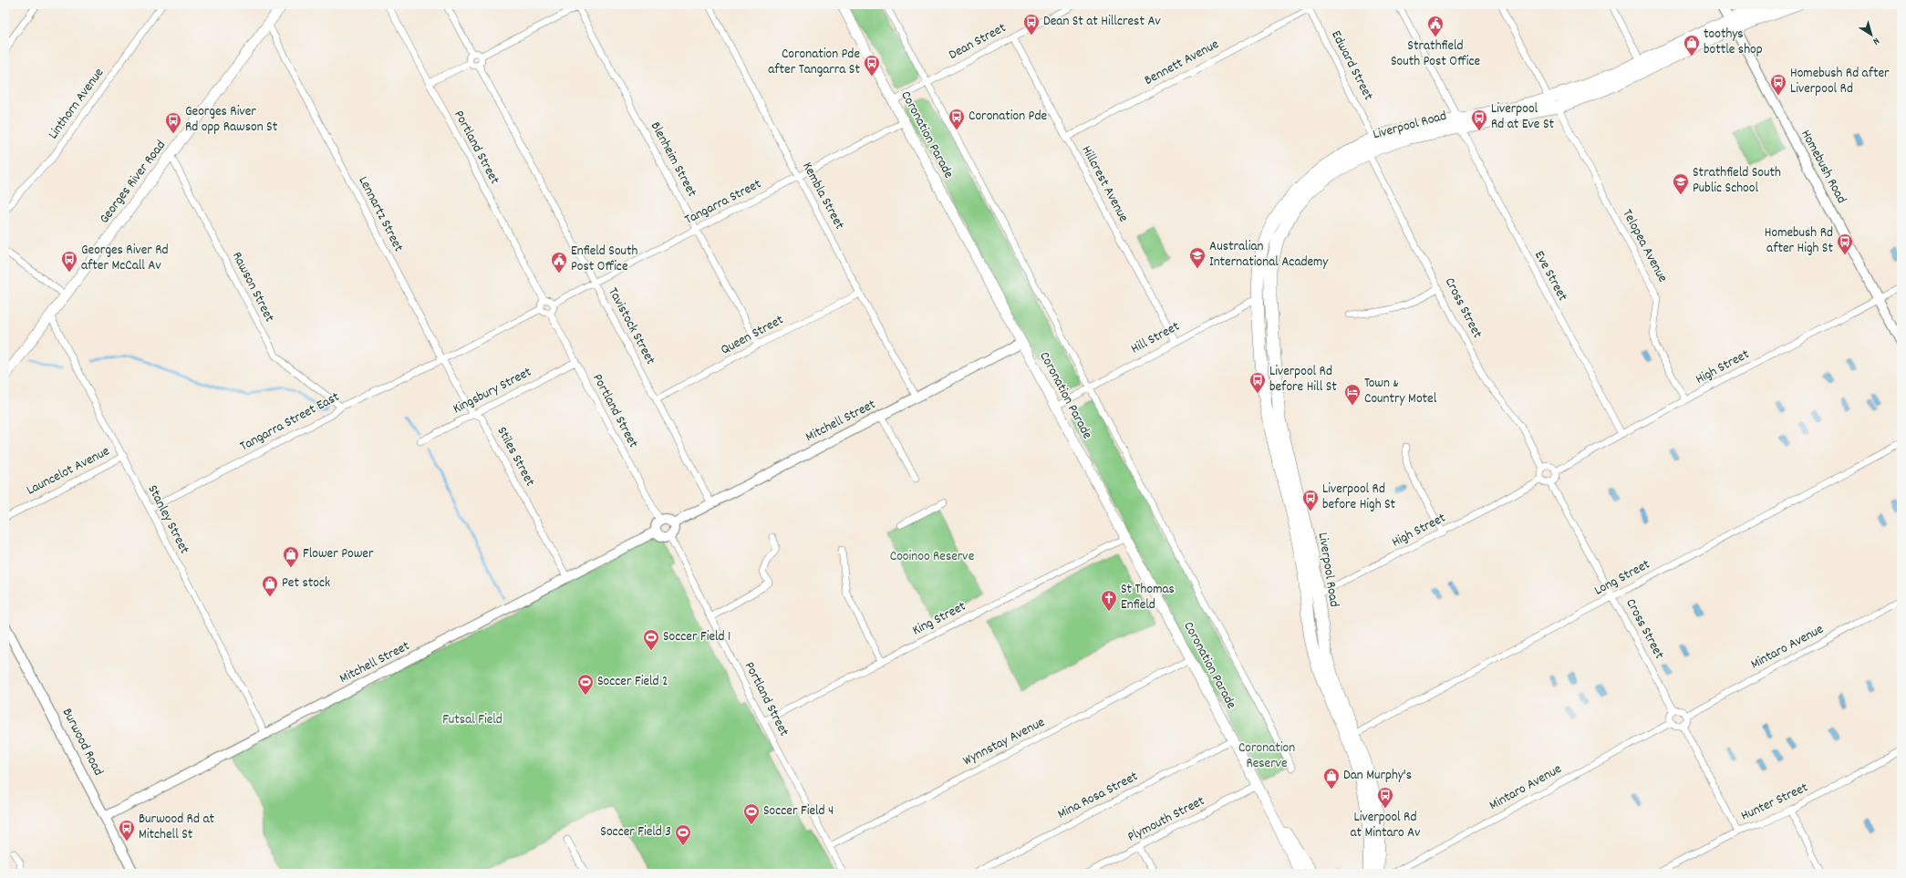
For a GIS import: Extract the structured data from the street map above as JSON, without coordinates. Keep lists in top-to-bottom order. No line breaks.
{"streets":{"highway":["Liverpool Road"],"main road":["Coronation Parade","Georges River Road"],"street":["Dean Street","Bennett Avenue","Edward Street","Linthorn Avenue","Portland Street","Blenheim Street","Homebush Road","Hillcrest Avenue","Kembla Street","Tangarra Street","Lennartz Street","Telopea Avenue","Eve Street","Rawson Street","Cross Street","Tavistock Street","Queen Street","Hill Street","High Street","Kingsbury Street","Mitchell Street","Tangarra Street East","Stiles Street","Launcelot Avenue","Stanley Street","Long Street","King Street","Mintaro Avenue","Burwood Road","Wynnstay Avenue","Mina Rosa Street","Hunter Street","Plymouth Street"]},"crossings":[["Dean Street","Coronation Parade"],["Dean Street","Hillcrest Avenue"],["Bennett Avenue","Edward Street"],["Bennett Avenue","Hillcrest Avenue"],["Edward Street","Liverpool Road"],["Liverpool Road","Homebush Road"],["Liverpool Road","Telopea Avenue"],["Liverpool Road","Eve Street"],["Liverpool Road","Cross Street"],["Liverpool Road","Hill Street"],["Liverpool Road","High Street"],["Liverpool Road","Long Street"],["Coronation Parade","Tangarra Street"],["Coronation Parade","Hill Street"],["Coronation Parade","Mitchell Street"],["Coronation Parade","King Street"],["Coronation Parade","Wynnstay Avenue"],["Coronation Parade","Mina Rosa Street"],["Coronation Parade","Plymouth Street"],["Portland Street","Tangarra Street"],["Portland Street","Kingsbury Street"],["Portland Street","Mitchell Street"],["Portland Street","King Street"],["Portland Street","Wynnstay Avenue"],["Blenheim Street","Tangarra Street"],["Blenheim Street","Queen Street"],["Homebush Road","High Street"],["Georges River Road","Lennartz Street"],["Georges River Road","Rawson Street"],["Georges River Road","Stanley Street"],["Hillcrest Avenue","Hill Street"],["Kembla Street","Tangarra Street"],["Kembla Street","Queen Street"],["Kembla Street","Mitchell Street"],["Tangarra Street","Tavistock Street"],["Lennartz Street","Kingsbury Street"],["Lennartz Street","Tangarra Street East"],["Lennartz Street","Stiles Street"],["Telopea Avenue","High Street"],["Eve Street","High Street"],["Rawson Street","Tangarra Street East"],["Cross Street","High Street"],["Cross Street","Long Street"],["Cross Street","Mintaro Avenue"],["Tavistock Street","Queen Street"],["Tavistock Street","Mitchell Street"],["Kingsbury Street","Stiles Street"],["Mitchell Street","Stiles Street"],["Mitchell Street","Stanley Street"],["Mitchell Street","Burwood Road"],["Tangarra Street East","Stanley Street"],["Launcelot Avenue","Stanley Street"]],"parks":["Cooinoo Reserve","Futsal Field","Coronation Reserve"],"places":{"bus stop":["Dean St at Hillcrest Av","Coronation Pde after Tangarra St","Homebush Rd after Liverpool Rd","Coronation Pde","Liverpool Rd at Eve St","Georges River Rd opp Rawson St","Homebush Rd after High St","Georges River Rd after McCall Av","Liverpool Rd before Hill St","Liverpool Rd before High St","Liverpool Rd at Mintaro Av","Burwood Rd at Mitchell St"],"public building":["Strathfield South Post Office","Enfield South Post Office"],"shop":["toothys bottle shop","Flower Power","Pet stock","Dan Murphy's"],"school or university":["Strathfield South Public School","Australian International Academy"],"hotel":["Town & Country Motel"],"church":["St Thomas Enfield"],"sports":["Soccer Field 1","Soccer Field 2","Soccer Field 4","Soccer Field 3"]},"north":"bottom right"}
